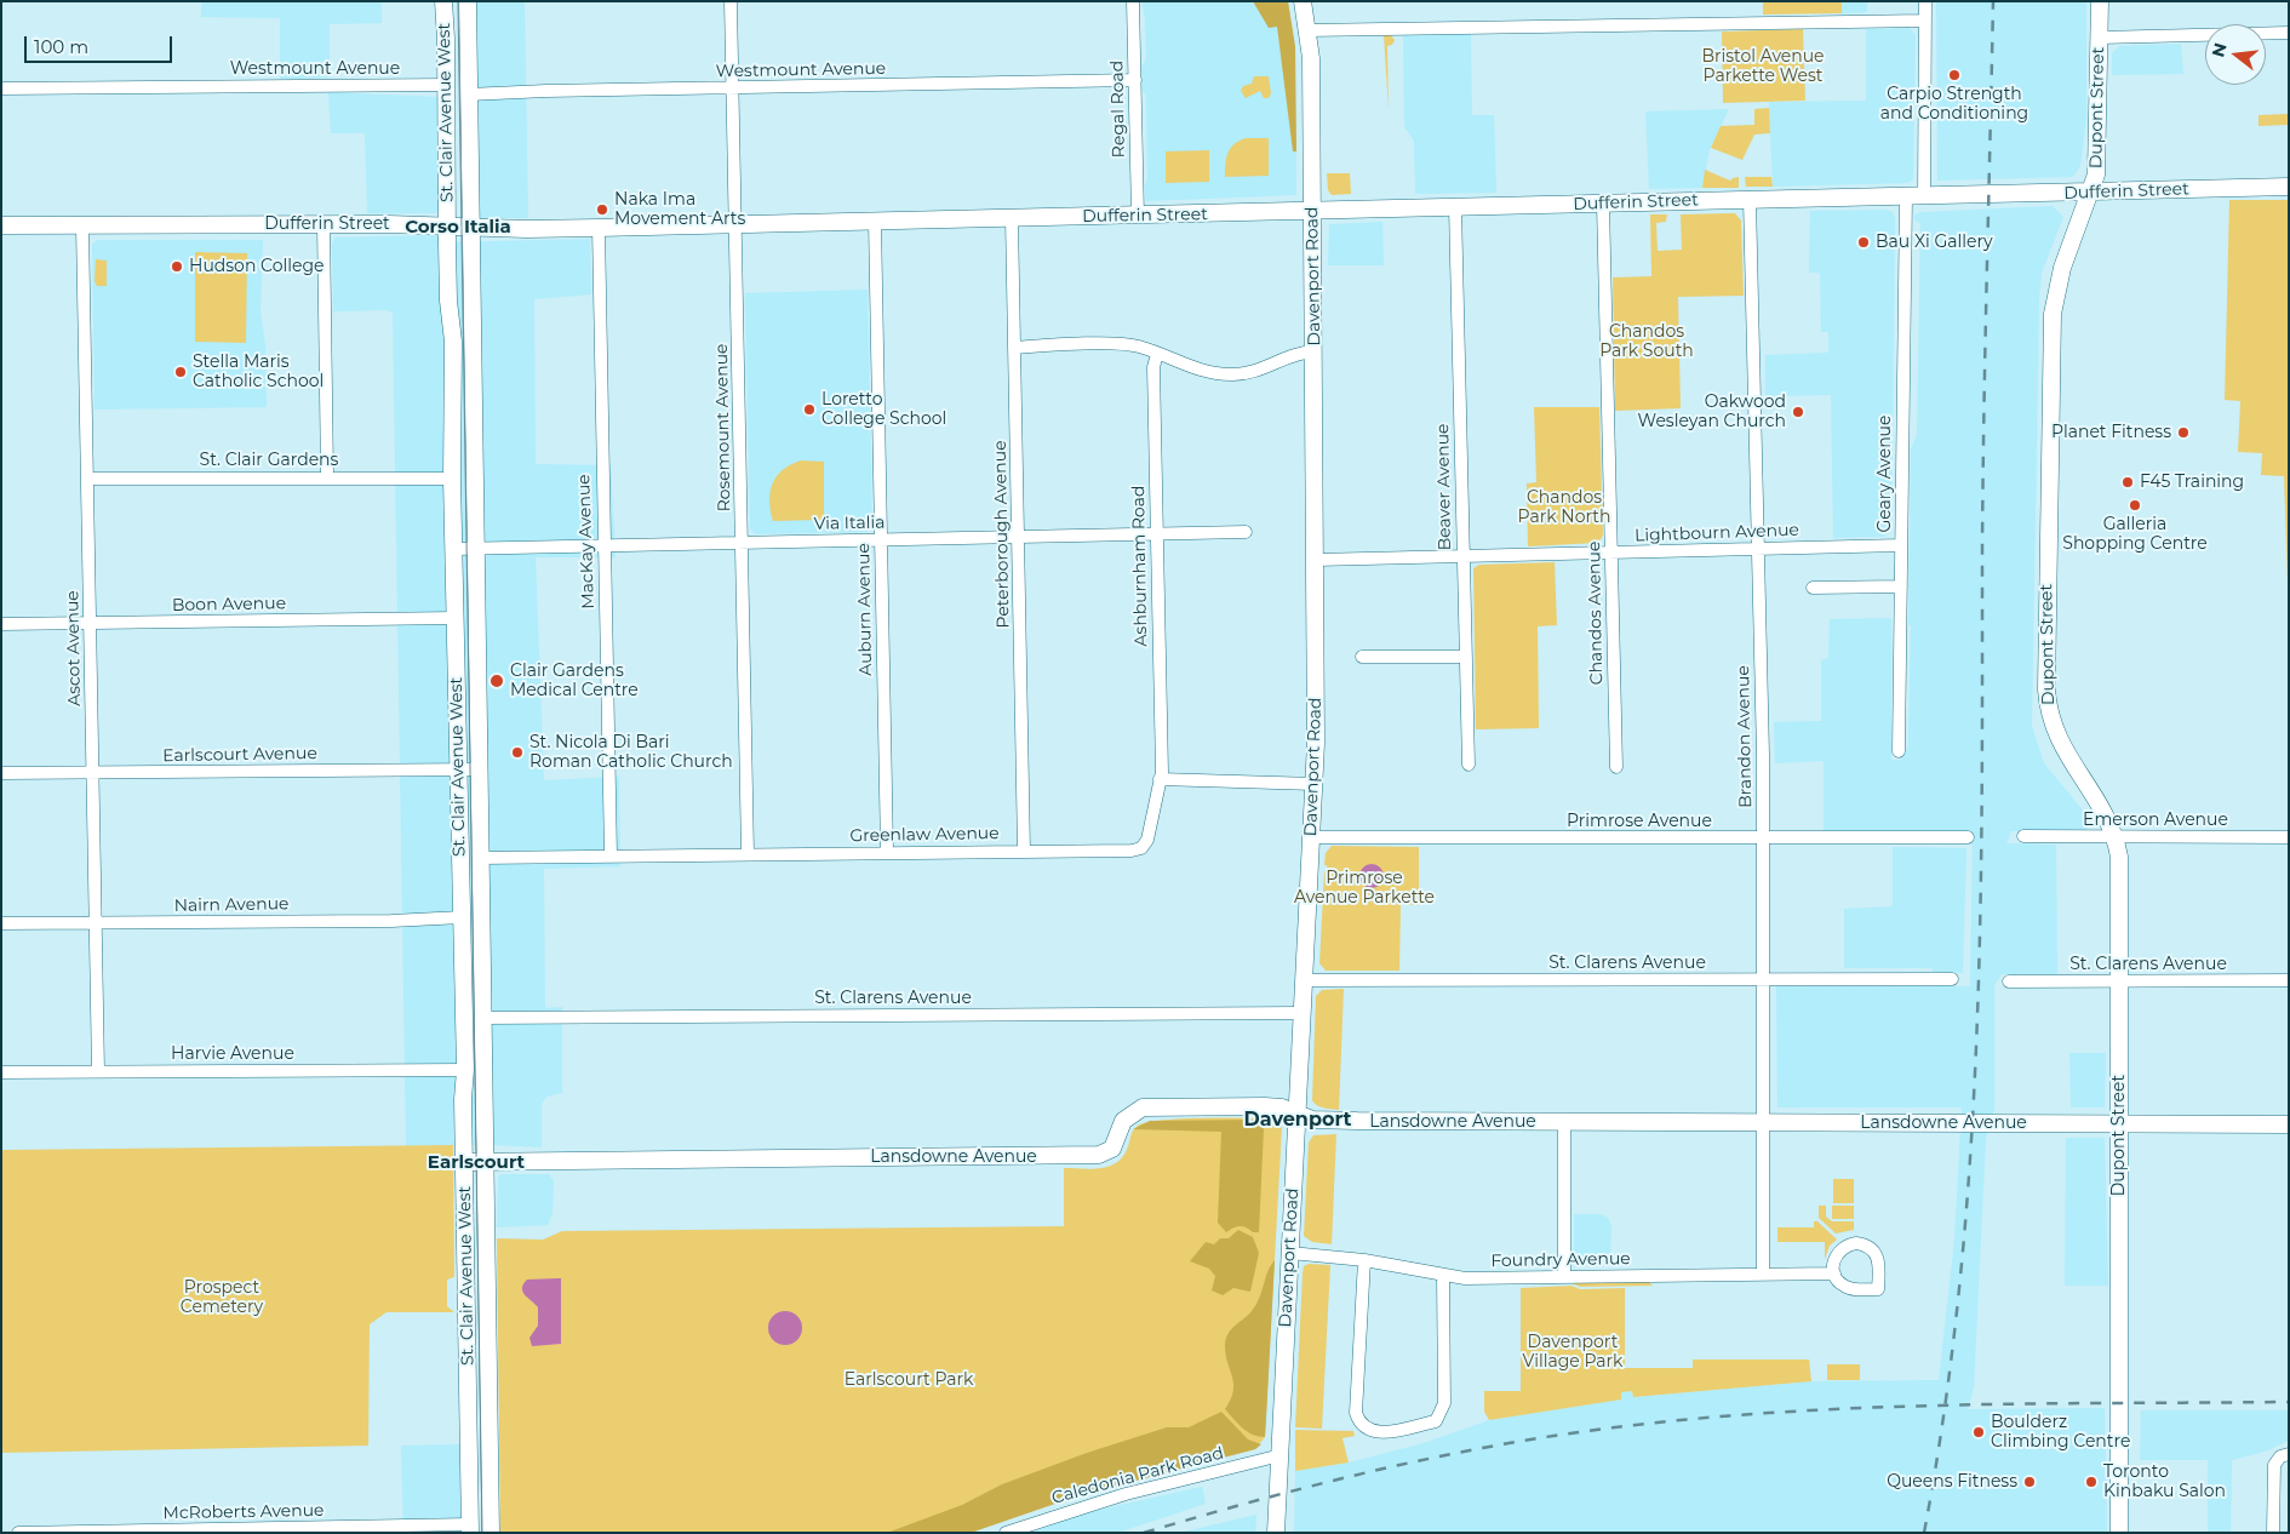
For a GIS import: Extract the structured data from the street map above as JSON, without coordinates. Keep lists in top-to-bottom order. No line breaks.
{"streets":{"main road":["Dupont Street","St. Clair Avenue West","Dufferin Street","Davenport Road","Lansdowne Avenue"],"street":["Westmount Avenue","Regal Road","Rosemount Avenue","St. Clair Gardens","Geary Avenue","Beaver Avenue","Via Italia","Lightbourn Avenue","Peterborough Avenue","MacKay Avenue","Ashburnham Road","Boon Avenue","Auburn Avenue","Chandos Avenue","Ascot Avenue","Brandon Avenue","Earlscourt Avenue","Emerson Avenue","Primrose Avenue","Greenlaw Avenue","Nairn Avenue","St. Clarens Avenue","Harvie Avenue","Foundry Avenue","Caledonia Park Road","McRoberts Avenue"]},"crossings":[["Westmount Avenue","Regal Road"],["Westmount Avenue","St. Clair Avenue West"],["Westmount Avenue","Rosemount Avenue"],["Dupont Street","Dufferin Street"],["Dupont Street","Emerson Avenue"],["Dupont Street","St. Clarens Avenue"],["Dupont Street","Lansdowne Avenue"],["Regal Road","Dufferin Street"],["St. Clair Avenue West","Dufferin Street"],["St. Clair Avenue West","St. Clair Gardens"],["St. Clair Avenue West","Via Italia"],["St. Clair Avenue West","Boon Avenue"],["St. Clair Avenue West","Earlscourt Avenue"],["St. Clair Avenue West","Greenlaw Avenue"],["St. Clair Avenue West","Nairn Avenue"],["St. Clair Avenue West","St. Clarens Avenue"],["St. Clair Avenue West","Harvie Avenue"],["St. Clair Avenue West","Lansdowne Avenue"],["St. Clair Avenue West","McRoberts Avenue"],["Dufferin Street","Davenport Road"],["Dufferin Street","Rosemount Avenue"],["Dufferin Street","Geary Avenue"],["Dufferin Street","Beaver Avenue"],["Dufferin Street","Peterborough Avenue"],["Dufferin Street","MacKay Avenue"],["Dufferin Street","Auburn Avenue"],["Dufferin Street","Chandos Avenue"],["Dufferin Street","Ascot Avenue"],["Dufferin Street","Brandon Avenue"],["Davenport Road","Lightbourn Avenue"],["Davenport Road","Primrose Avenue"],["Davenport Road","St. Clarens Avenue"],["Davenport Road","Lansdowne Avenue"],["Davenport Road","Foundry Avenue"],["Davenport Road","Caledonia Park Road"],["Rosemount Avenue","Via Italia"],["Rosemount Avenue","Greenlaw Avenue"],["St. Clair Gardens","Ascot Avenue"],["Geary Avenue","Lightbourn Avenue"],["Beaver Avenue","Lightbourn Avenue"],["Via Italia","Peterborough Avenue"],["Via Italia","MacKay Avenue"],["Via Italia","Ashburnham Road"],["Via Italia","Auburn Avenue"],["Lightbourn Avenue","Chandos Avenue"],["Lightbourn Avenue","Brandon Avenue"],["Peterborough Avenue","Greenlaw Avenue"],["MacKay Avenue","Greenlaw Avenue"],["Ashburnham Road","Greenlaw Avenue"],["Boon Avenue","Ascot Avenue"],["Auburn Avenue","Greenlaw Avenue"],["Ascot Avenue","Earlscourt Avenue"],["Ascot Avenue","Nairn Avenue"],["Ascot Avenue","Harvie Avenue"],["Brandon Avenue","Primrose Avenue"],["Brandon Avenue","St. Clarens Avenue"],["Brandon Avenue","Lansdowne Avenue"],["Brandon Avenue","Foundry Avenue"]],"districts":["Corso Italia","Davenport","Earlscourt"],"parks":["Bristol Avenue Parkette West","Chandos Park South","Chandos Park North","Primrose Avenue Parkette","Prospect Cemetery","Davenport Village Park","Earlscourt Park"],"places":["Carpio Strength and Conditioning","Naka Ima Movement Arts","Bau Xi Gallery","Hudson College","Stella Maris Catholic School","Loretto College School","Oakwood Wesleyan Church","Planet Fitness","F45 Training","Galleria Shopping Centre","Clair Gardens Medical Centre","St. Nicola Di Bari Roman Catholic Church","Boulderz Climbing Centre","Queens Fitness","Toronto Kinbaku Salon"],"scale_bar":"100 m","north":"left"}
